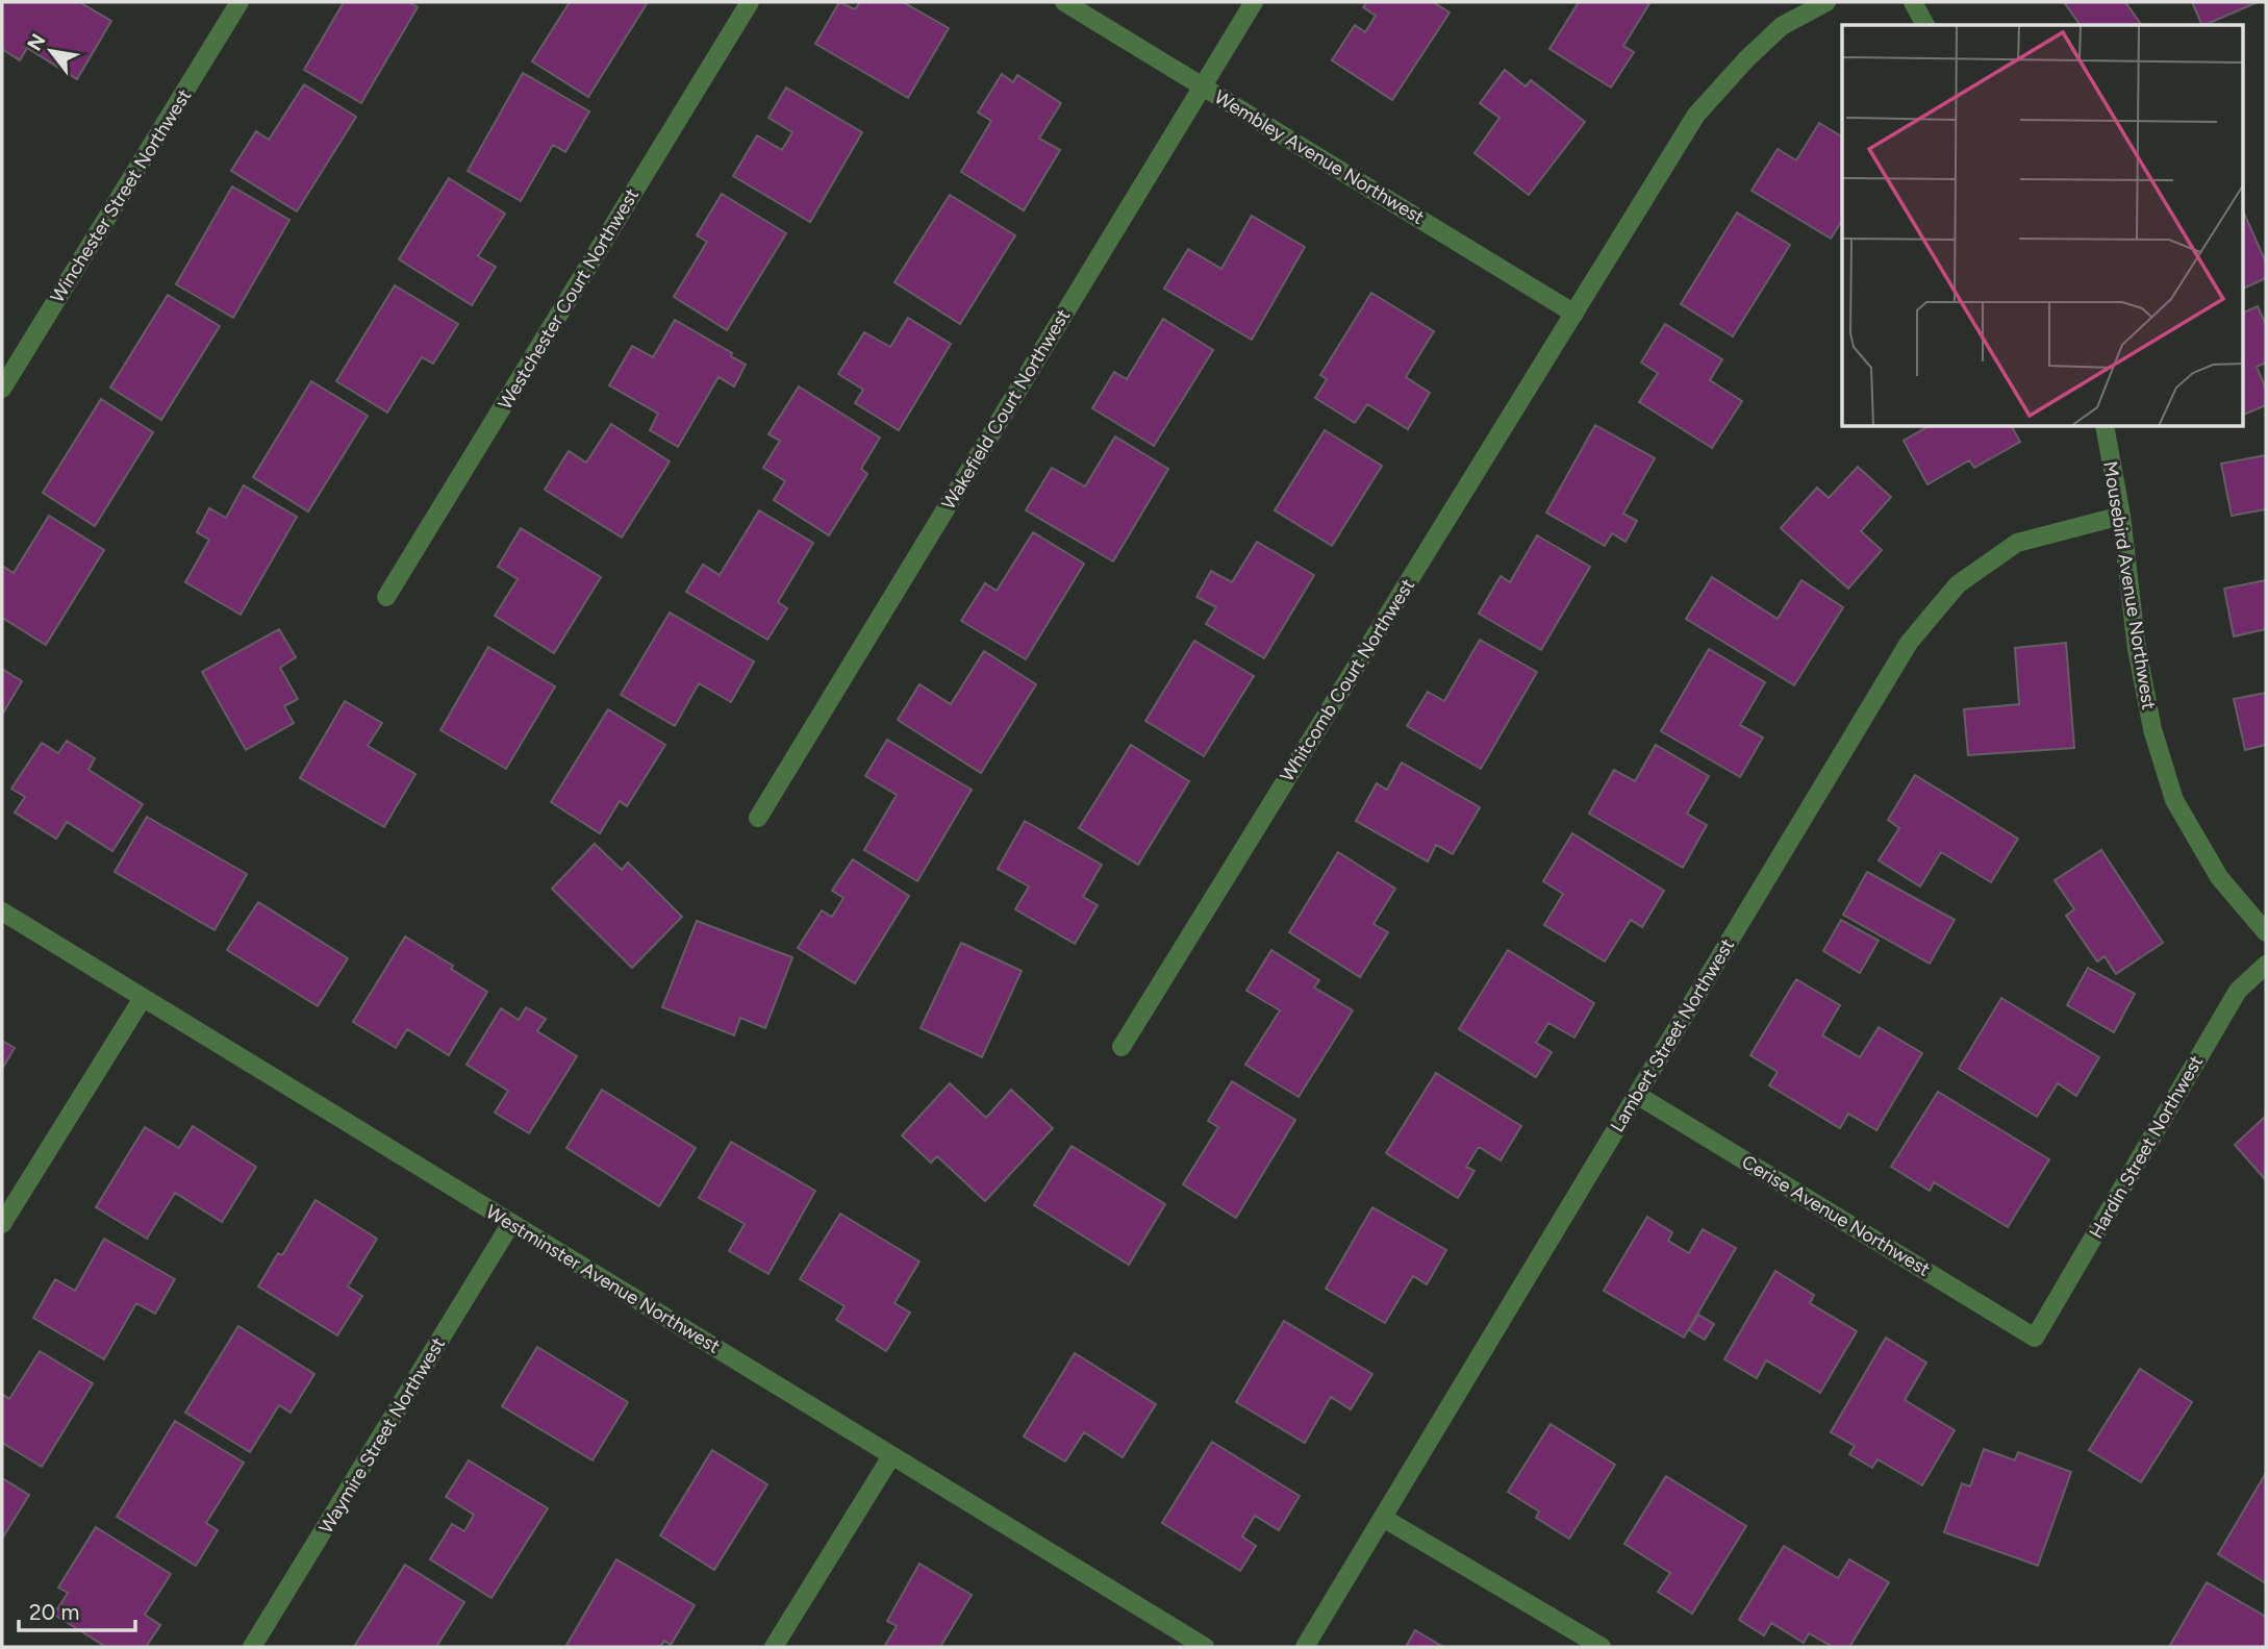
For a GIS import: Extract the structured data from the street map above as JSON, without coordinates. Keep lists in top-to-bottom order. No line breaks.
{"streets":{"street":["Wembley Avenue Northwest","Winchester Street Northwest","Westchester Court Northwest","Wakefield Court Northwest","Mousebird Avenue Northwest","Whitcomb Court Northwest","Lambert Street Northwest","Hardin Street Northwest","Cerise Avenue Northwest","Westminster Avenue Northwest","Waymire Street Northwest"]},"crossings":[["Wembley Avenue Northwest","Wakefield Court Northwest"],["Wembley Avenue Northwest","Whitcomb Court Northwest"],["Mousebird Avenue Northwest","Lambert Street Northwest"],["Lambert Street Northwest","Cerise Avenue Northwest"],["Hardin Street Northwest","Cerise Avenue Northwest"],["Westminster Avenue Northwest","Waymire Street Northwest"]],"scale_bar":"20 m","north":"top left"}
